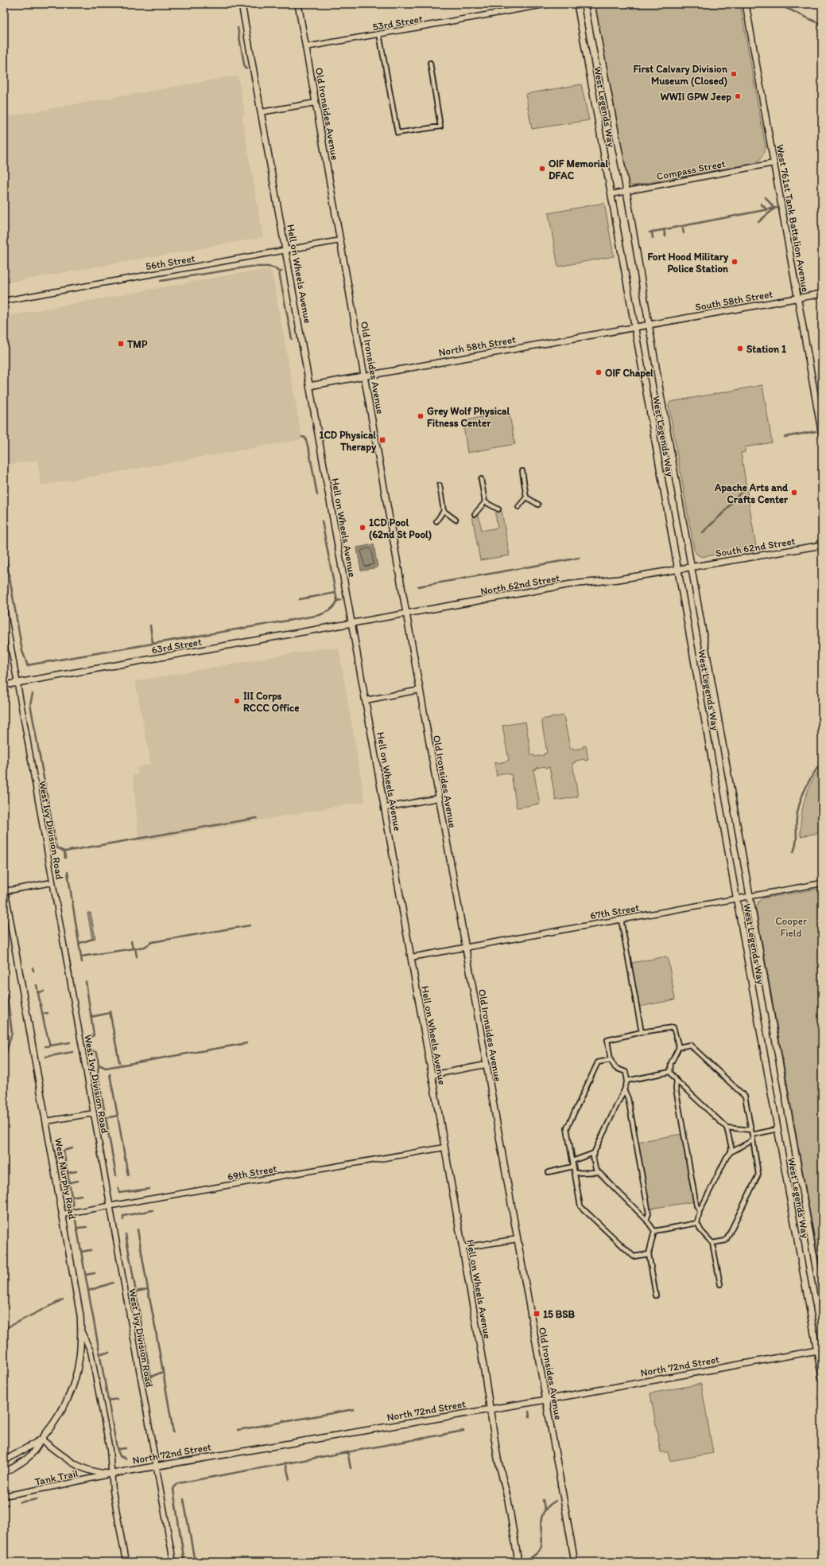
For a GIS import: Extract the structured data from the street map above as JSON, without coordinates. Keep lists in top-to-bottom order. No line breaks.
{"streets":{"street":["53rd Street","West Legends Way","Old Ironsides Avenue","Compass Street","West 761st Tank Battalion Avenue","56th Street","Hell on Wheels Avenue","South 58th Street","North 58th Street","South 62nd Street","North 62nd Street","63rd Street","West Ivy Division Road","67th Street","69th Street","West Murphy Road","North 72nd Street","Tank Trail"]},"crossings":[["53rd Street","Old Ironsides Avenue"],["West Legends Way","Compass Street"],["West Legends Way","South 58th Street"],["West Legends Way","North 58th Street"],["West Legends Way","South 62nd Street"],["West Legends Way","North 62nd Street"],["West Legends Way","67th Street"],["West Legends Way","North 72nd Street"],["Old Ironsides Avenue","56th Street"],["Old Ironsides Avenue","North 58th Street"],["Old Ironsides Avenue","North 62nd Street"],["Old Ironsides Avenue","67th Street"],["Old Ironsides Avenue","North 72nd Street"],["Compass Street","West 761st Tank Battalion Avenue"],["West 761st Tank Battalion Avenue","South 58th Street"],["56th Street","Hell on Wheels Avenue"],["Hell on Wheels Avenue","North 58th Street"],["Hell on Wheels Avenue","North 62nd Street"],["Hell on Wheels Avenue","63rd Street"],["Hell on Wheels Avenue","67th Street"],["Hell on Wheels Avenue","69th Street"],["Hell on Wheels Avenue","North 72nd Street"],["South 58th Street","North 58th Street"],["South 62nd Street","North 62nd Street"],["North 62nd Street","63rd Street"],["63rd Street","West Ivy Division Road"],["West Ivy Division Road","69th Street"],["West Ivy Division Road","North 72nd Street"],["69th Street","West Murphy Road"],["West Murphy Road","North 72nd Street"],["West Murphy Road","Tank Trail"],["North 72nd Street","Tank Trail"]],"parks":["Cooper Field"],"places":{"other":["First Calvary Division Museum (Closed)","WWII GPW Jeep","OIF Memorial DFAC","Fort Hood Military Police Station","Station 1","OIF Chapel","Grey Wolf Physical Fitness Center","Apache Arts and Crafts Center","1CD Pool (62nd St Pool)","III Corps RCCC Office"],"transit":["TMP","1CD Physical Therapy","15 BSB"]}}
